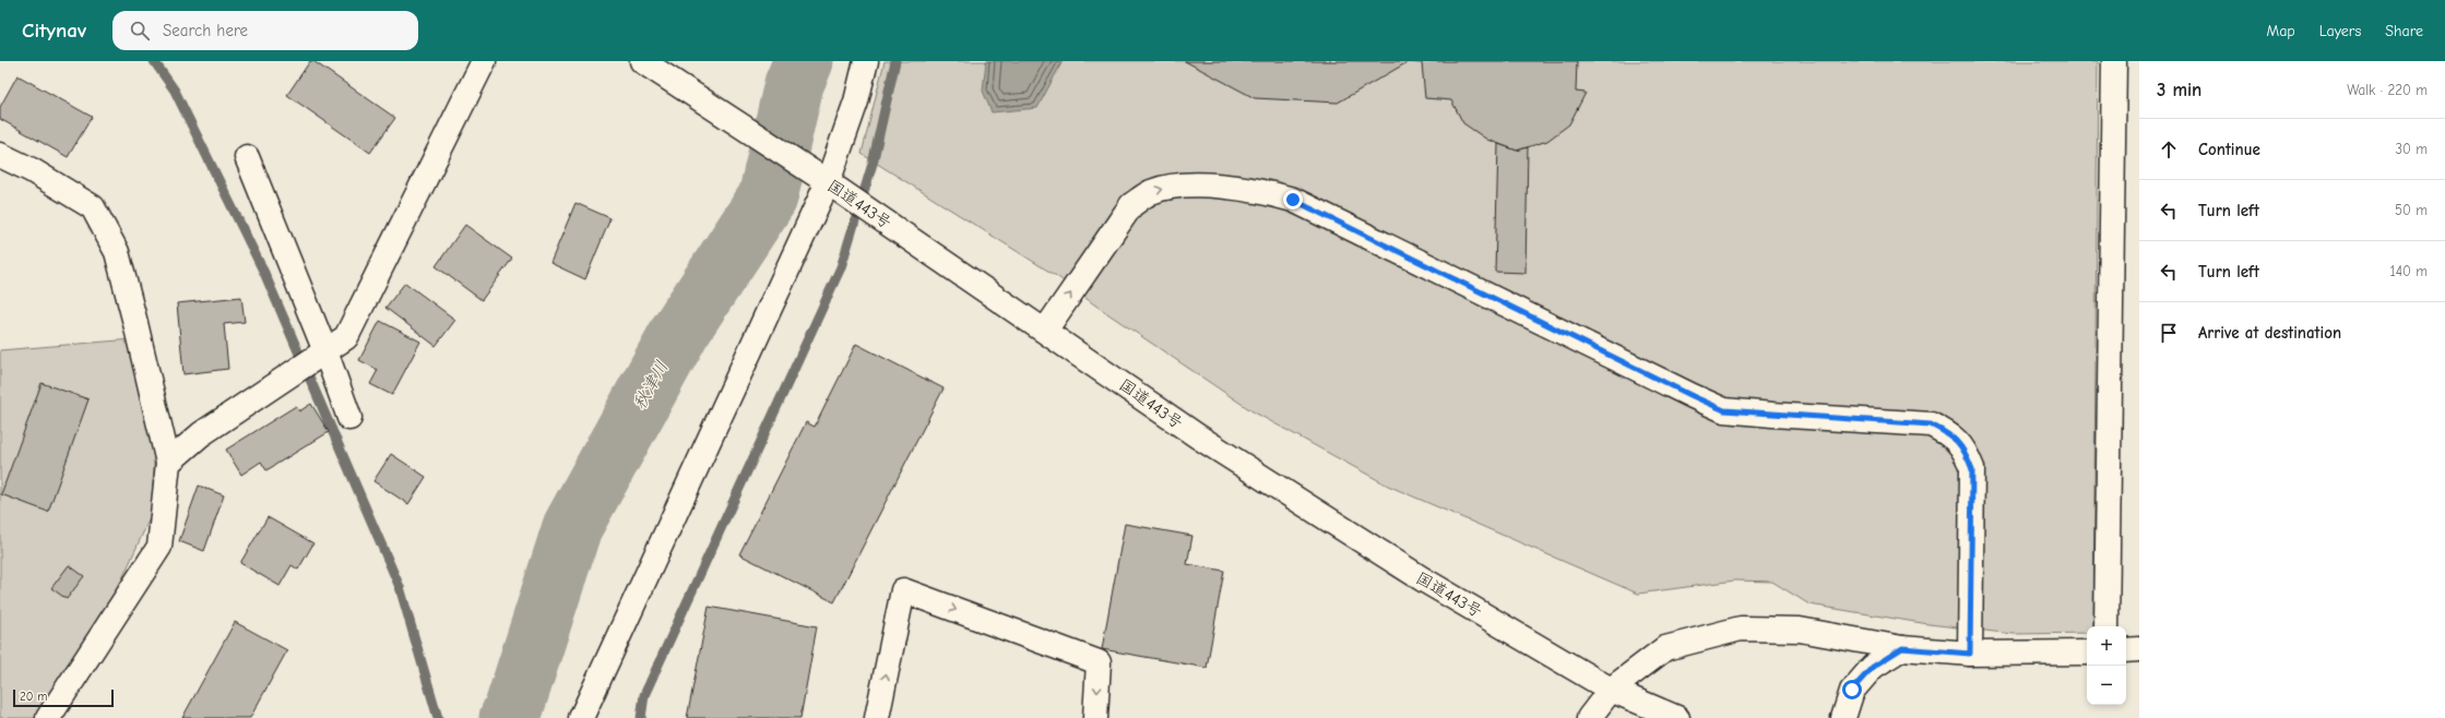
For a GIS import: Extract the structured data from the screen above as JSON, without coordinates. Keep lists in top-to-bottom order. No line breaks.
{"streets":{"main road":["国道443号"]},"water":["秋津川"],"scale_bar":"20 m","page":{"header":"Citynav","search":"Search here","nav":["Map","Layers","Share"],"heading":["3 min","Walk · 220 m"],"list":[["Continue","30 m"],["Turn left","50 m"],["Turn left","140 m"],"Arrive at destination"],"map_buttons":["+","−"],"scale":"20 m"}}
